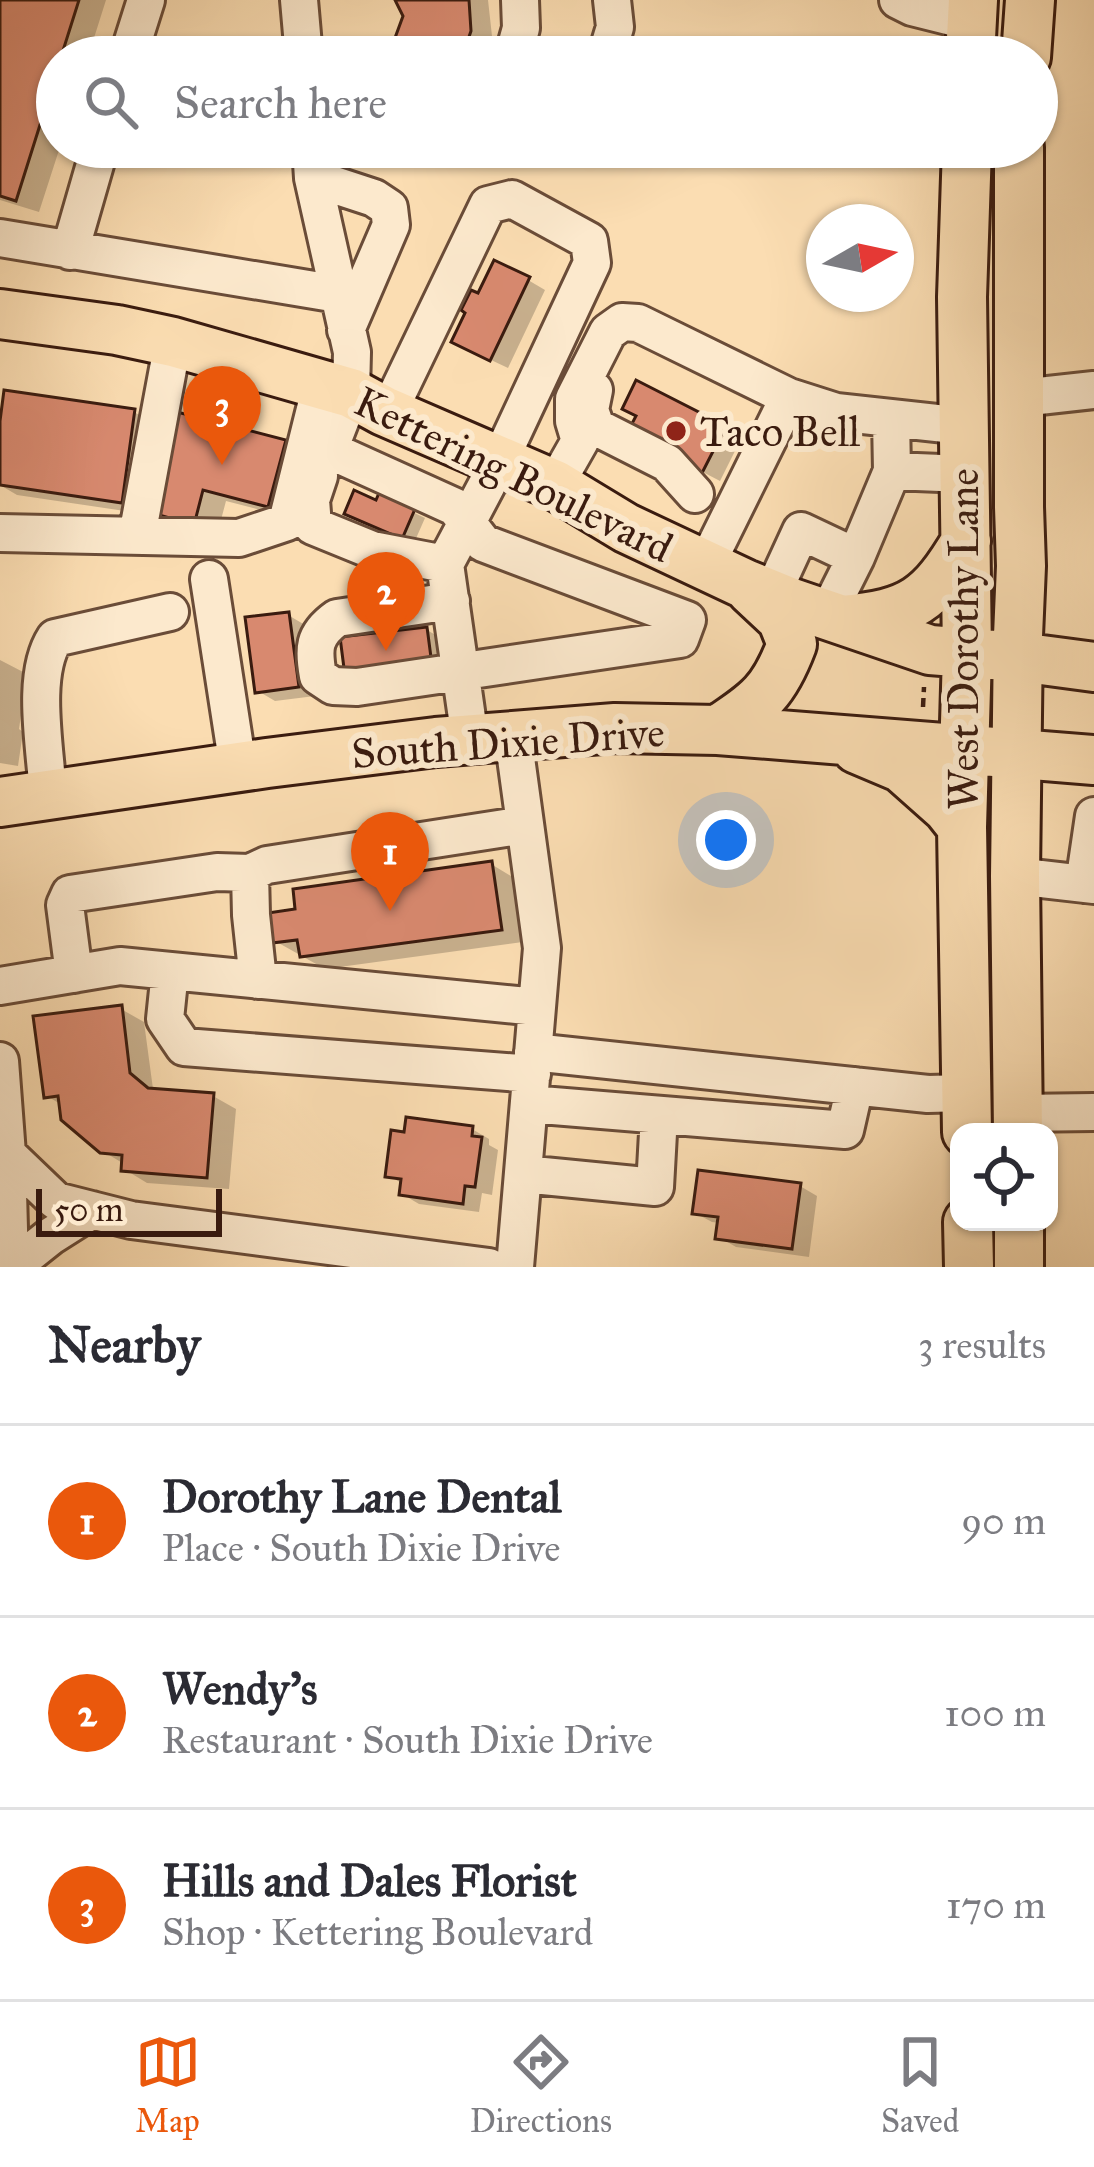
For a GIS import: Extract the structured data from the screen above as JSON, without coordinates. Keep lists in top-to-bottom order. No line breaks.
{"streets":{"main road":["Kettering Boulevard","West Dorothy Lane","South Dixie Drive"]},"crossings":[["Kettering Boulevard","West Dorothy Lane"],["West Dorothy Lane","South Dixie Drive"]],"places":["Taco Bell"],"scale_bar":"50 m","north":"right","page":{"search":"Search here","pins":["3","2","1"],"scale":"50 m","heading":["Nearby","3 results"],"list":[{"mark":"1","name":"Dorothy Lane Dental","note":"Place · South Dixie Drive","value":"90 m"},{"mark":"2","name":"Wendy's","note":"Restaurant · South Dixie Drive","value":"100 m"},{"mark":"3","name":"Hills and Dales Florist","note":"Shop · Kettering Boulevard","value":"170 m"}],"nav":["Map","Directions","Saved"]}}
